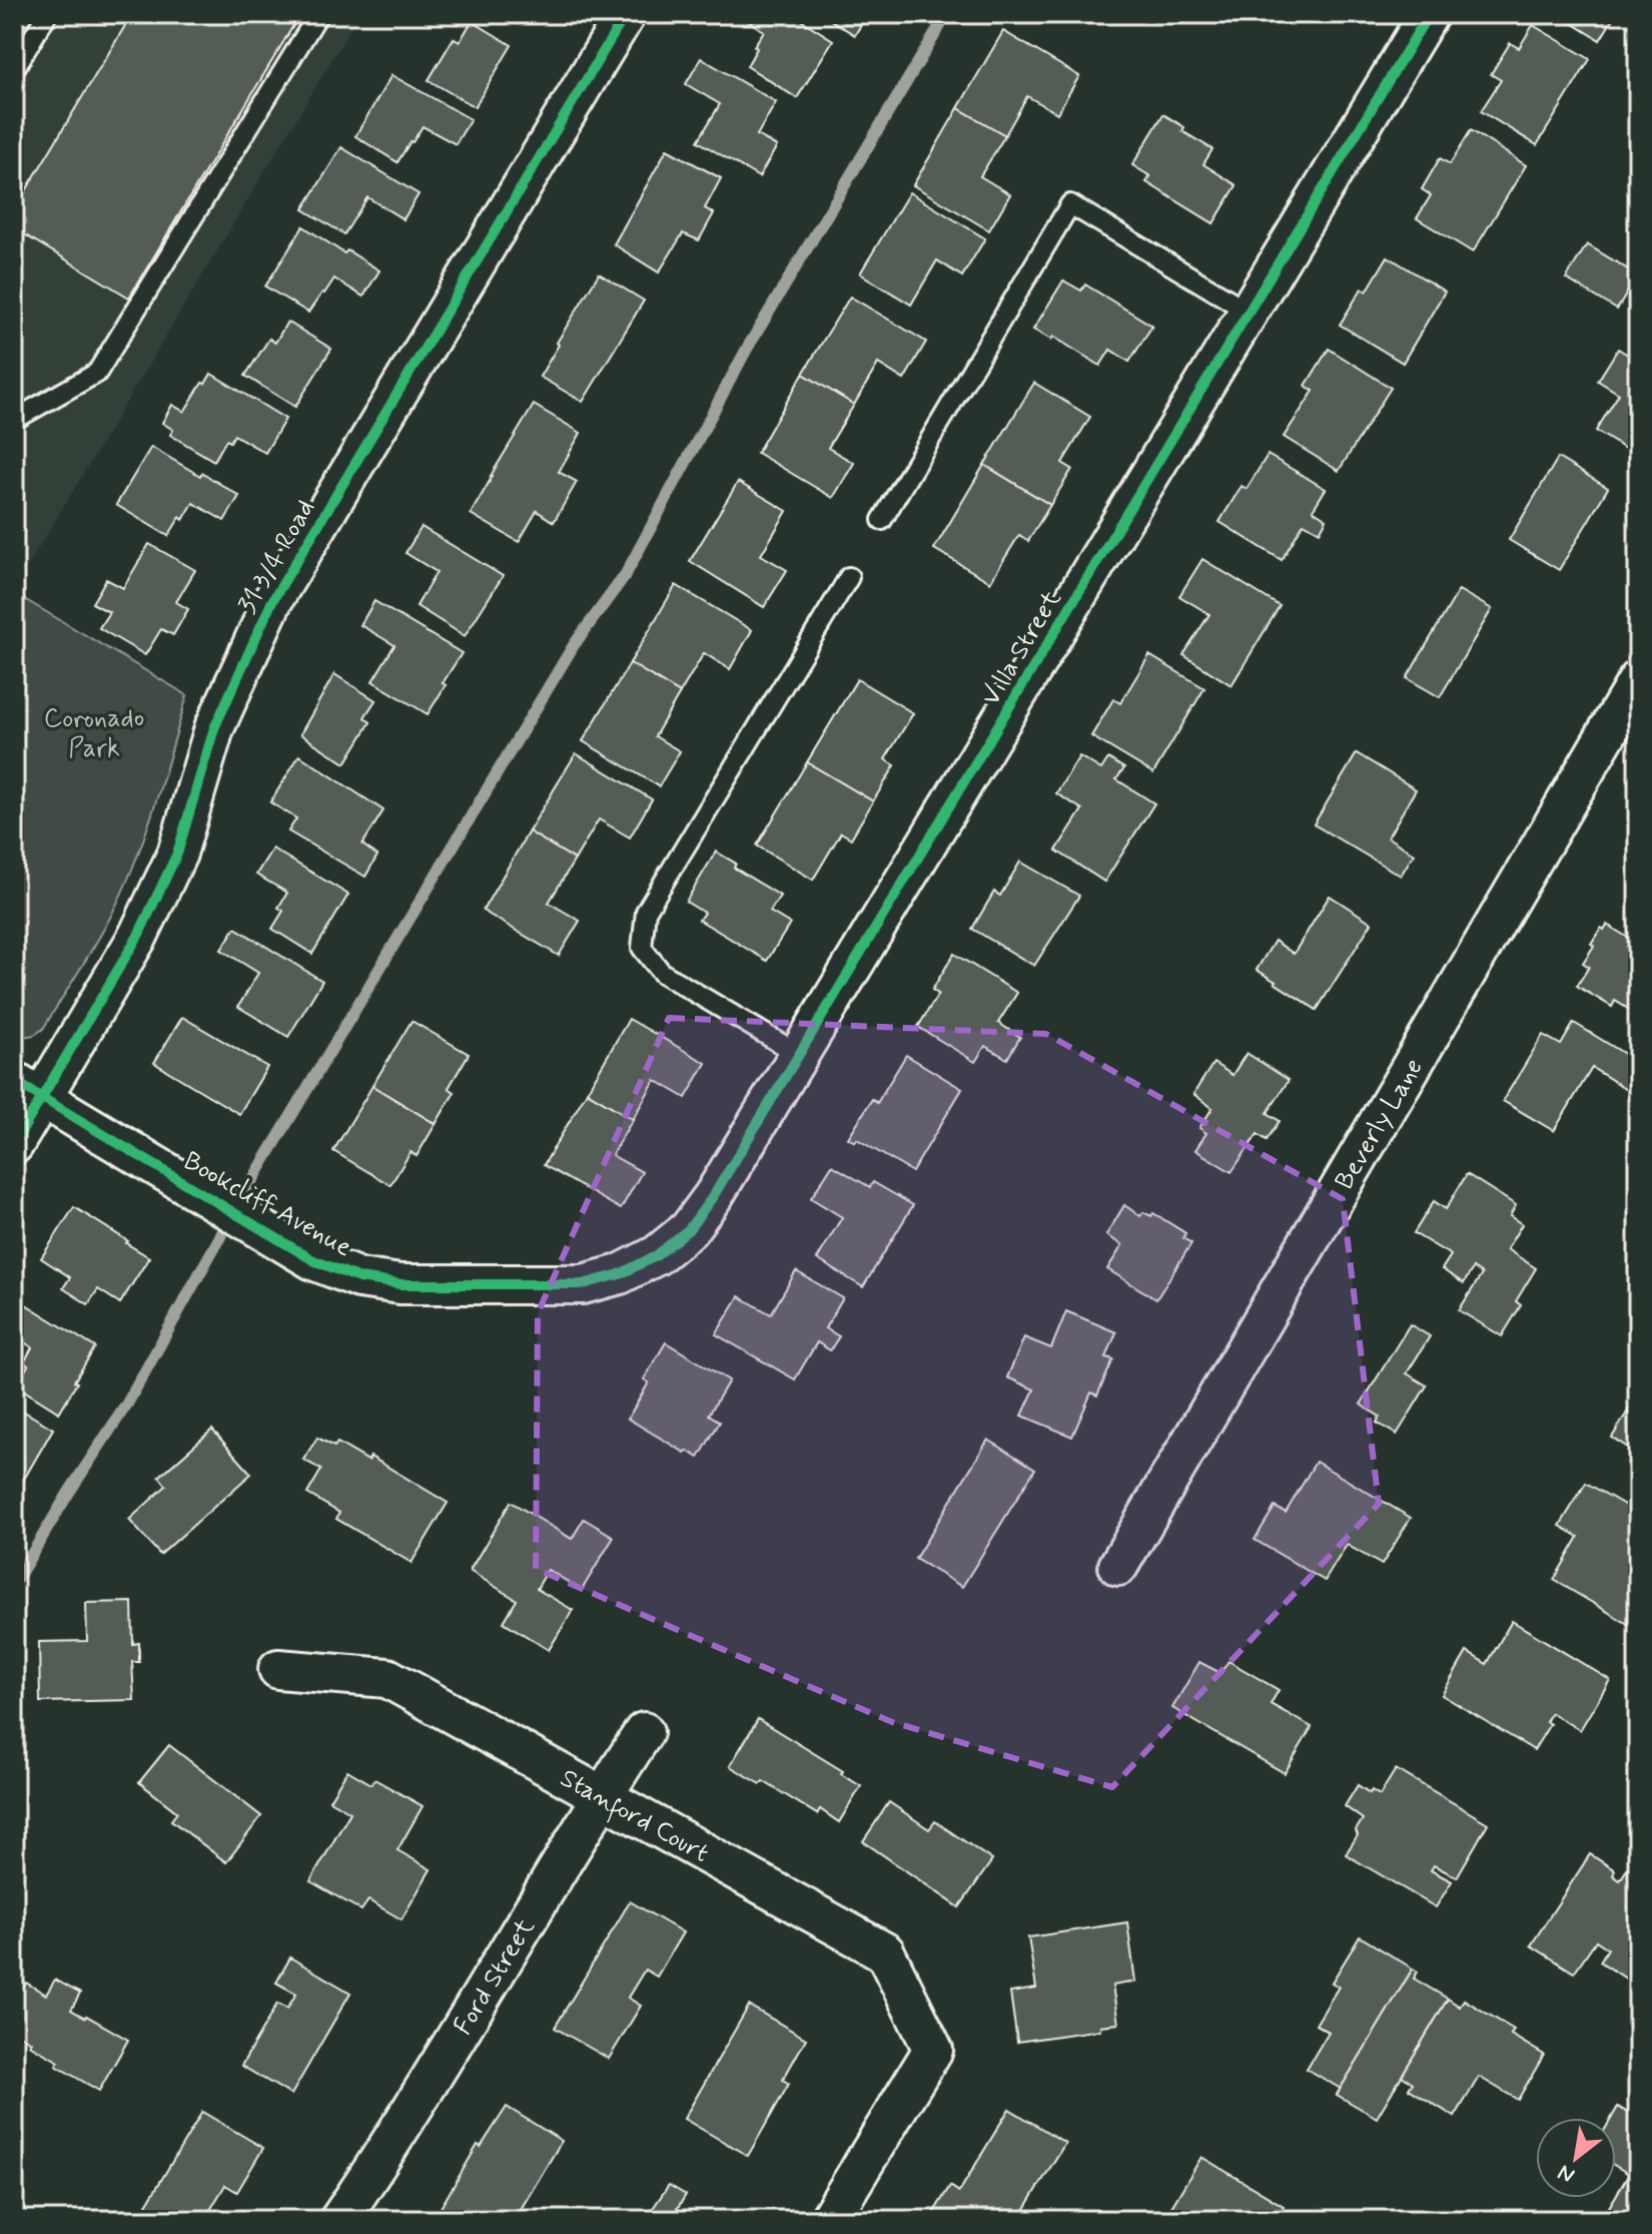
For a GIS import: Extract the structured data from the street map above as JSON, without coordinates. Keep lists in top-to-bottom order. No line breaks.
{"streets":{"street":["31 3/4 Road","Villa Street","Beverly Lane","Bookcliff Avenue","Stanford Court","Ford Street"]},"crossings":[["31 3/4 Road","Bookcliff Avenue"],["Villa Street","Bookcliff Avenue"],["Stanford Court","Ford Street"]],"parks":["Coronado Park"],"north":"bottom left"}
